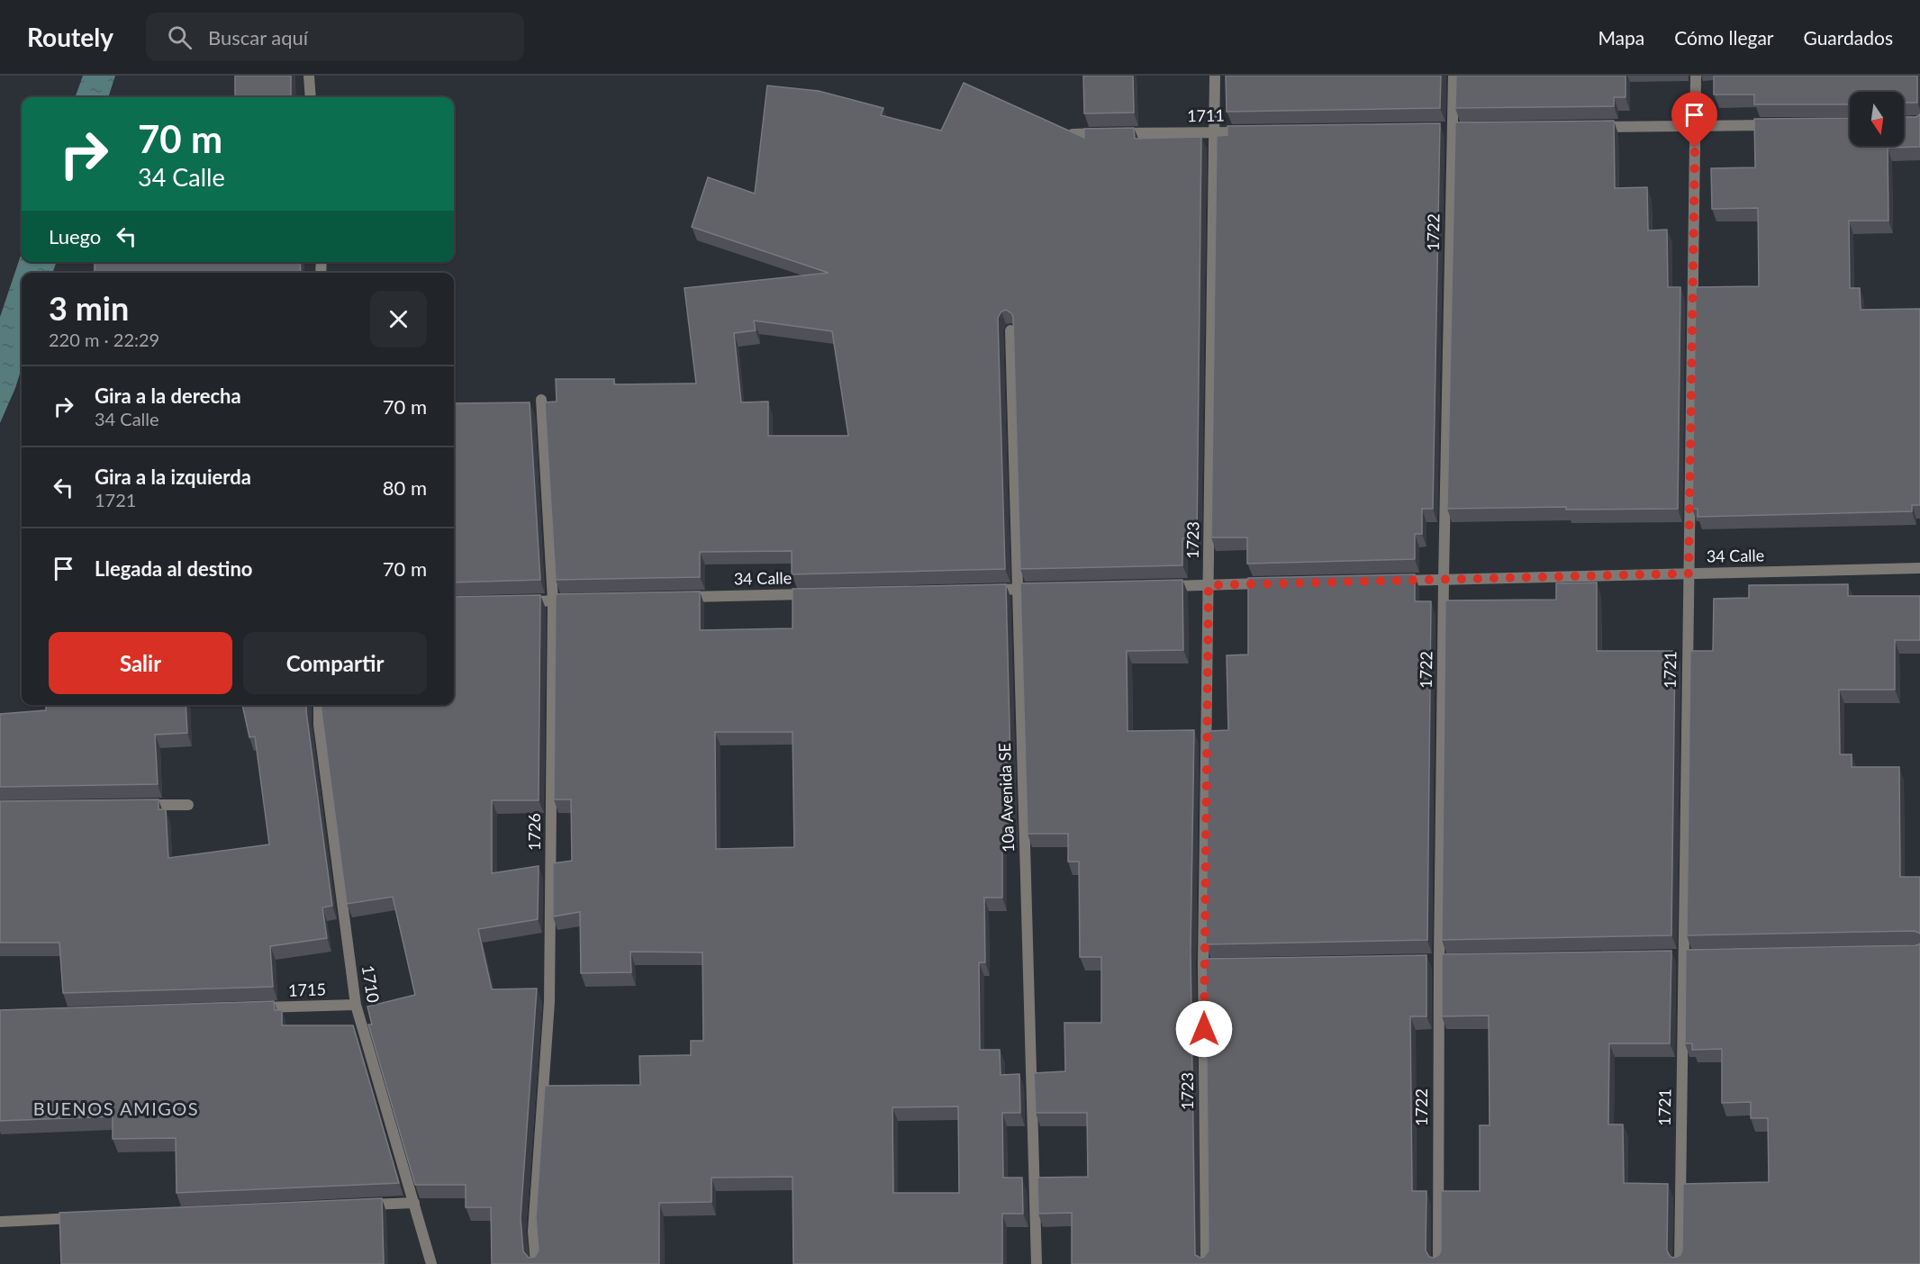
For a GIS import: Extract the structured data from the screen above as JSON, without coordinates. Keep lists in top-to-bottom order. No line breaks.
{"streets":{"street":["1711","1722","1723","34 Calle","1721","10a Avenida SE","1726","1710","1715"]},"crossings":[["1711","1723"],["1722","34 Calle"],["34 Calle","1721"],["1710","1715"]],"districts":["BUENOS AMIGOS"],"north":"bottom","page":{"header":"Routely","search":"Buscar aquí","nav":["Mapa","Cómo llegar","Guardados"],"turn":["70 m","34 Calle"],"then":"Luego","heading":["3 min","220 m · 22:29"],"list":[{"name":"Gira a la derecha","note":"34 Calle","value":"70 m"},{"name":"Gira a la izquierda","note":"1721","value":"80 m"},{"name":"Llegada al destino","value":"70 m"}],"buttons":["Salir","Compartir"]}}
